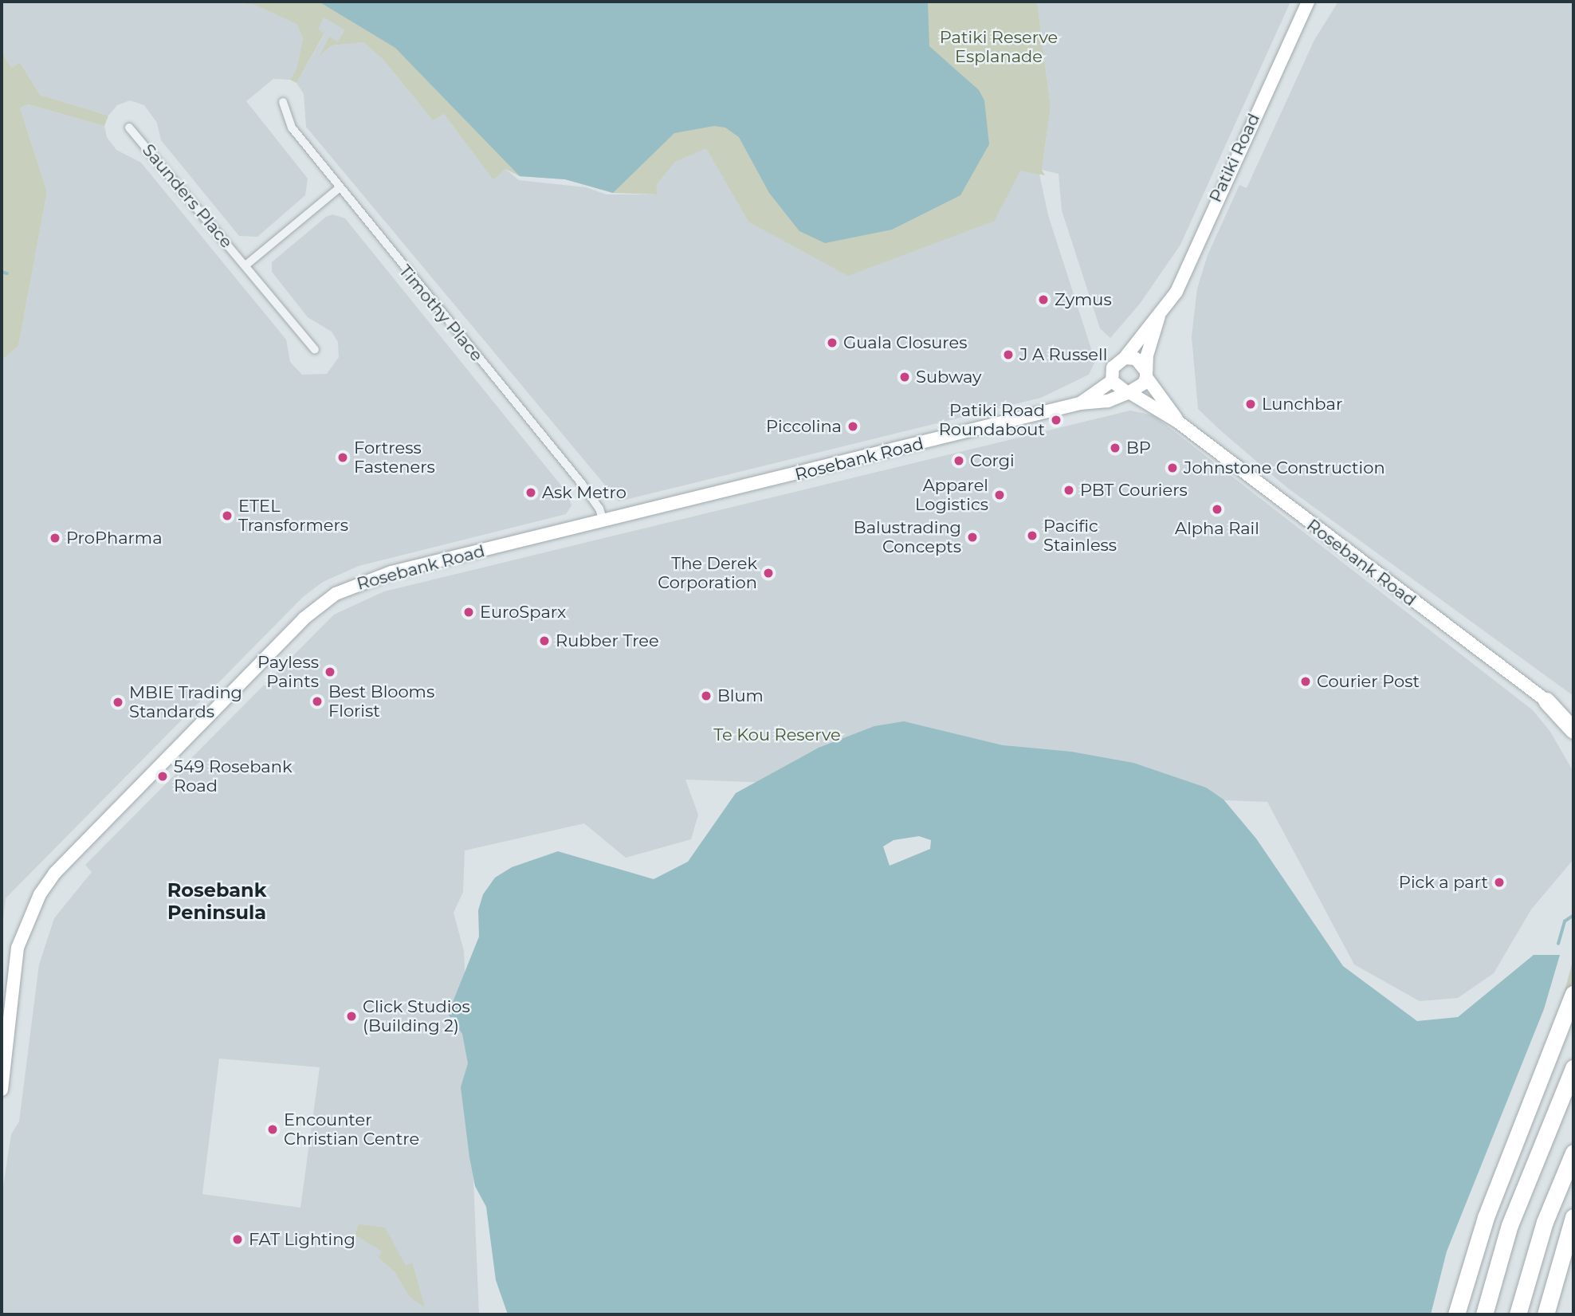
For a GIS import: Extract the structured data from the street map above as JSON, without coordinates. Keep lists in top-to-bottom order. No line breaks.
{"streets":{"main road":["Patiki Road","Rosebank Road"],"street":["Saunders Place","Timothy Place"]},"crossings":[["Patiki Road","Rosebank Road"],["Timothy Place","Rosebank Road"]],"districts":["Rosebank Peninsula"],"parks":["Patiki Reserve Esplanade","Te Kou Reserve"],"places":["Zymus","Guala Closures","J A Russell","Subway","Lunchbar","Patiki Road Roundabout","Piccolina","BP","Fortress Fasteners","Corgi","Johnstone Construction","PBT Couriers","Ask Metro","Apparel Logistics","Alpha Rail","ETEL Transformers","Pacific Stainless","Balustrading Concepts","ProPharma","The Derek Corporation","EuroSparx","Rubber Tree","Payless Paints","Courier Post","Blum","Best Blooms Florist","MBIE Trading Standards","549 Rosebank Road","Pick a part","Click Studios (Building 2)","Encounter Christian Centre","FAT Lighting"]}
